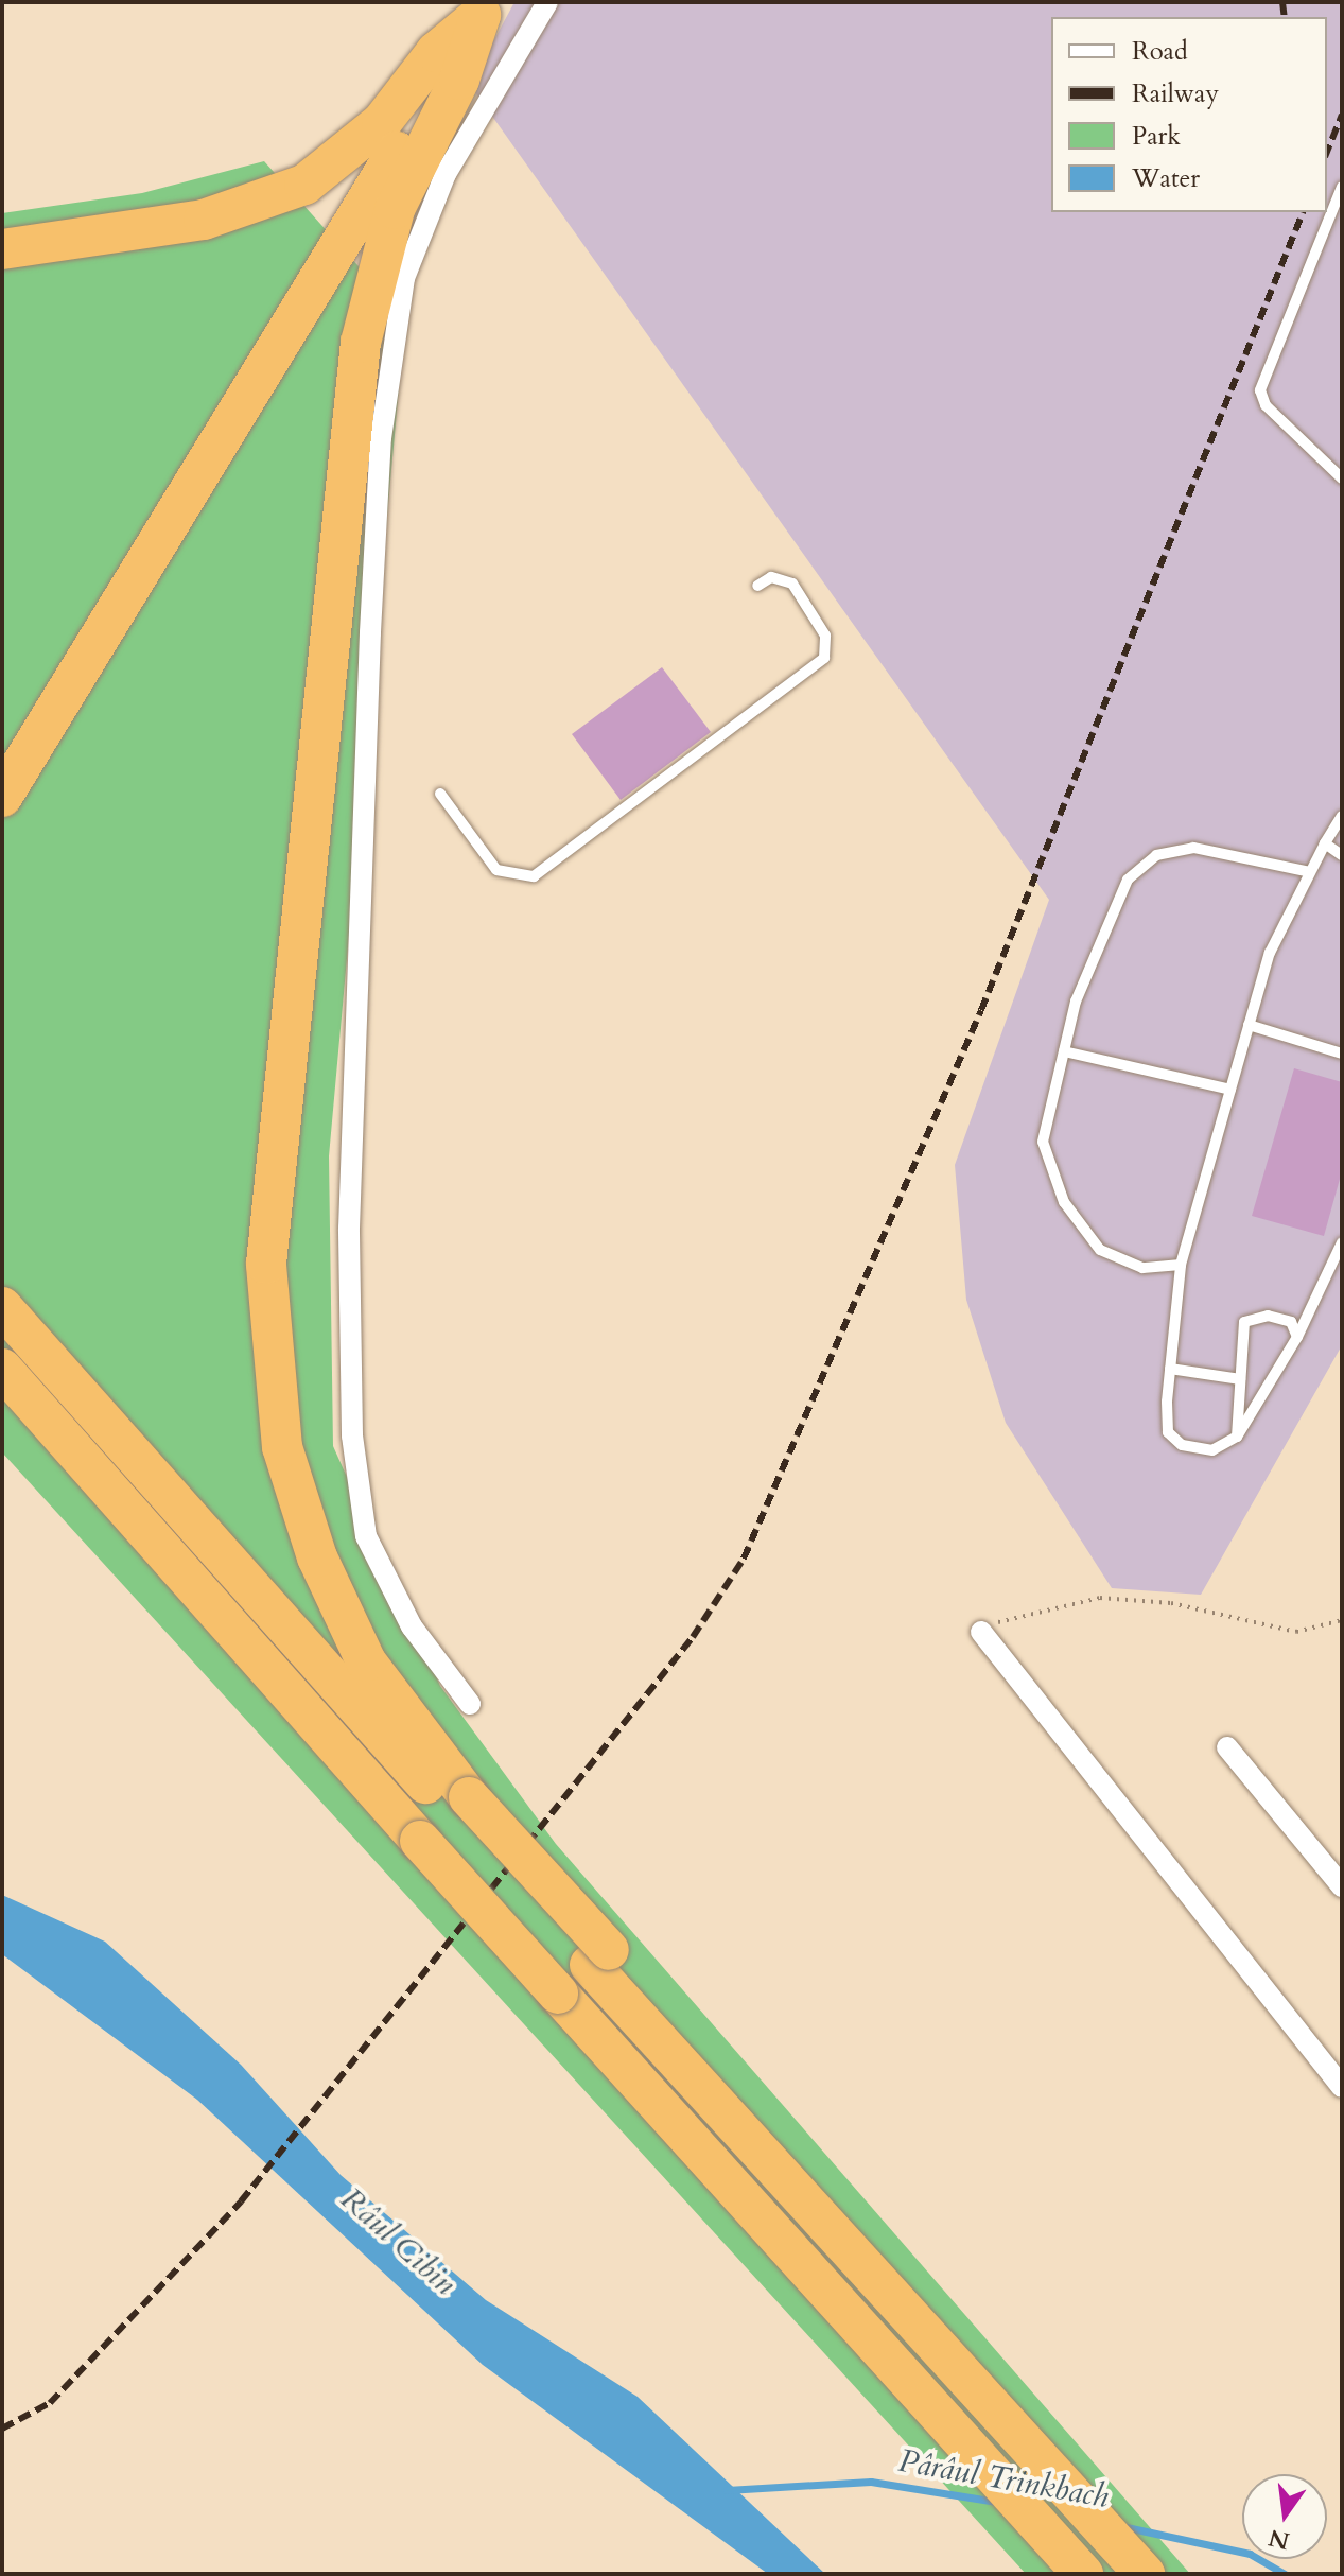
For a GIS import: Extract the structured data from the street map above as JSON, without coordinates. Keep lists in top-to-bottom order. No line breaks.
{"water":["Râul Cibin","Pârâul Trinkbach"],"legend":["Road","Railway","Park","Water"],"north":"bottom"}
